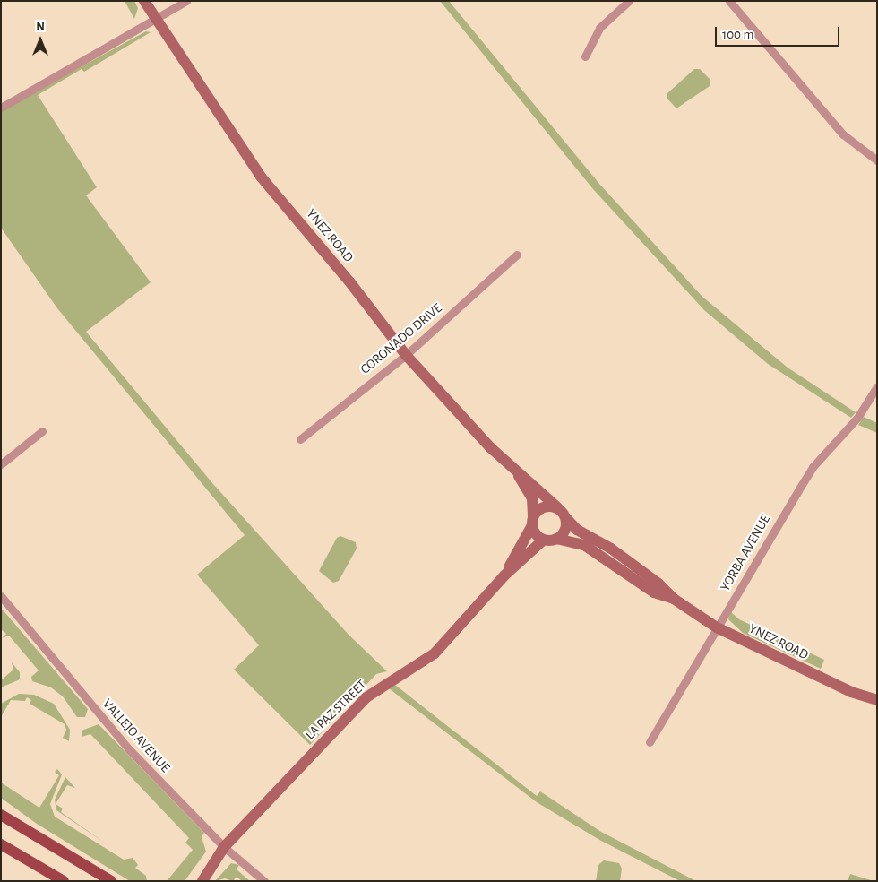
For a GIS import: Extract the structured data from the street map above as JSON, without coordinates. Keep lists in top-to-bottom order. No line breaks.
{"streets":{"main road":["YNEZ ROAD","LA PAZ STREET"],"street":["CORONADO DRIVE","YORBA AVENUE","VALLEJO AVENUE"]},"crossings":[["YNEZ ROAD","CORONADO DRIVE"],["YNEZ ROAD","YORBA AVENUE"],["YNEZ ROAD","LA PAZ STREET"],["LA PAZ STREET","VALLEJO AVENUE"]],"scale_bar":"100 m","north":"top"}
